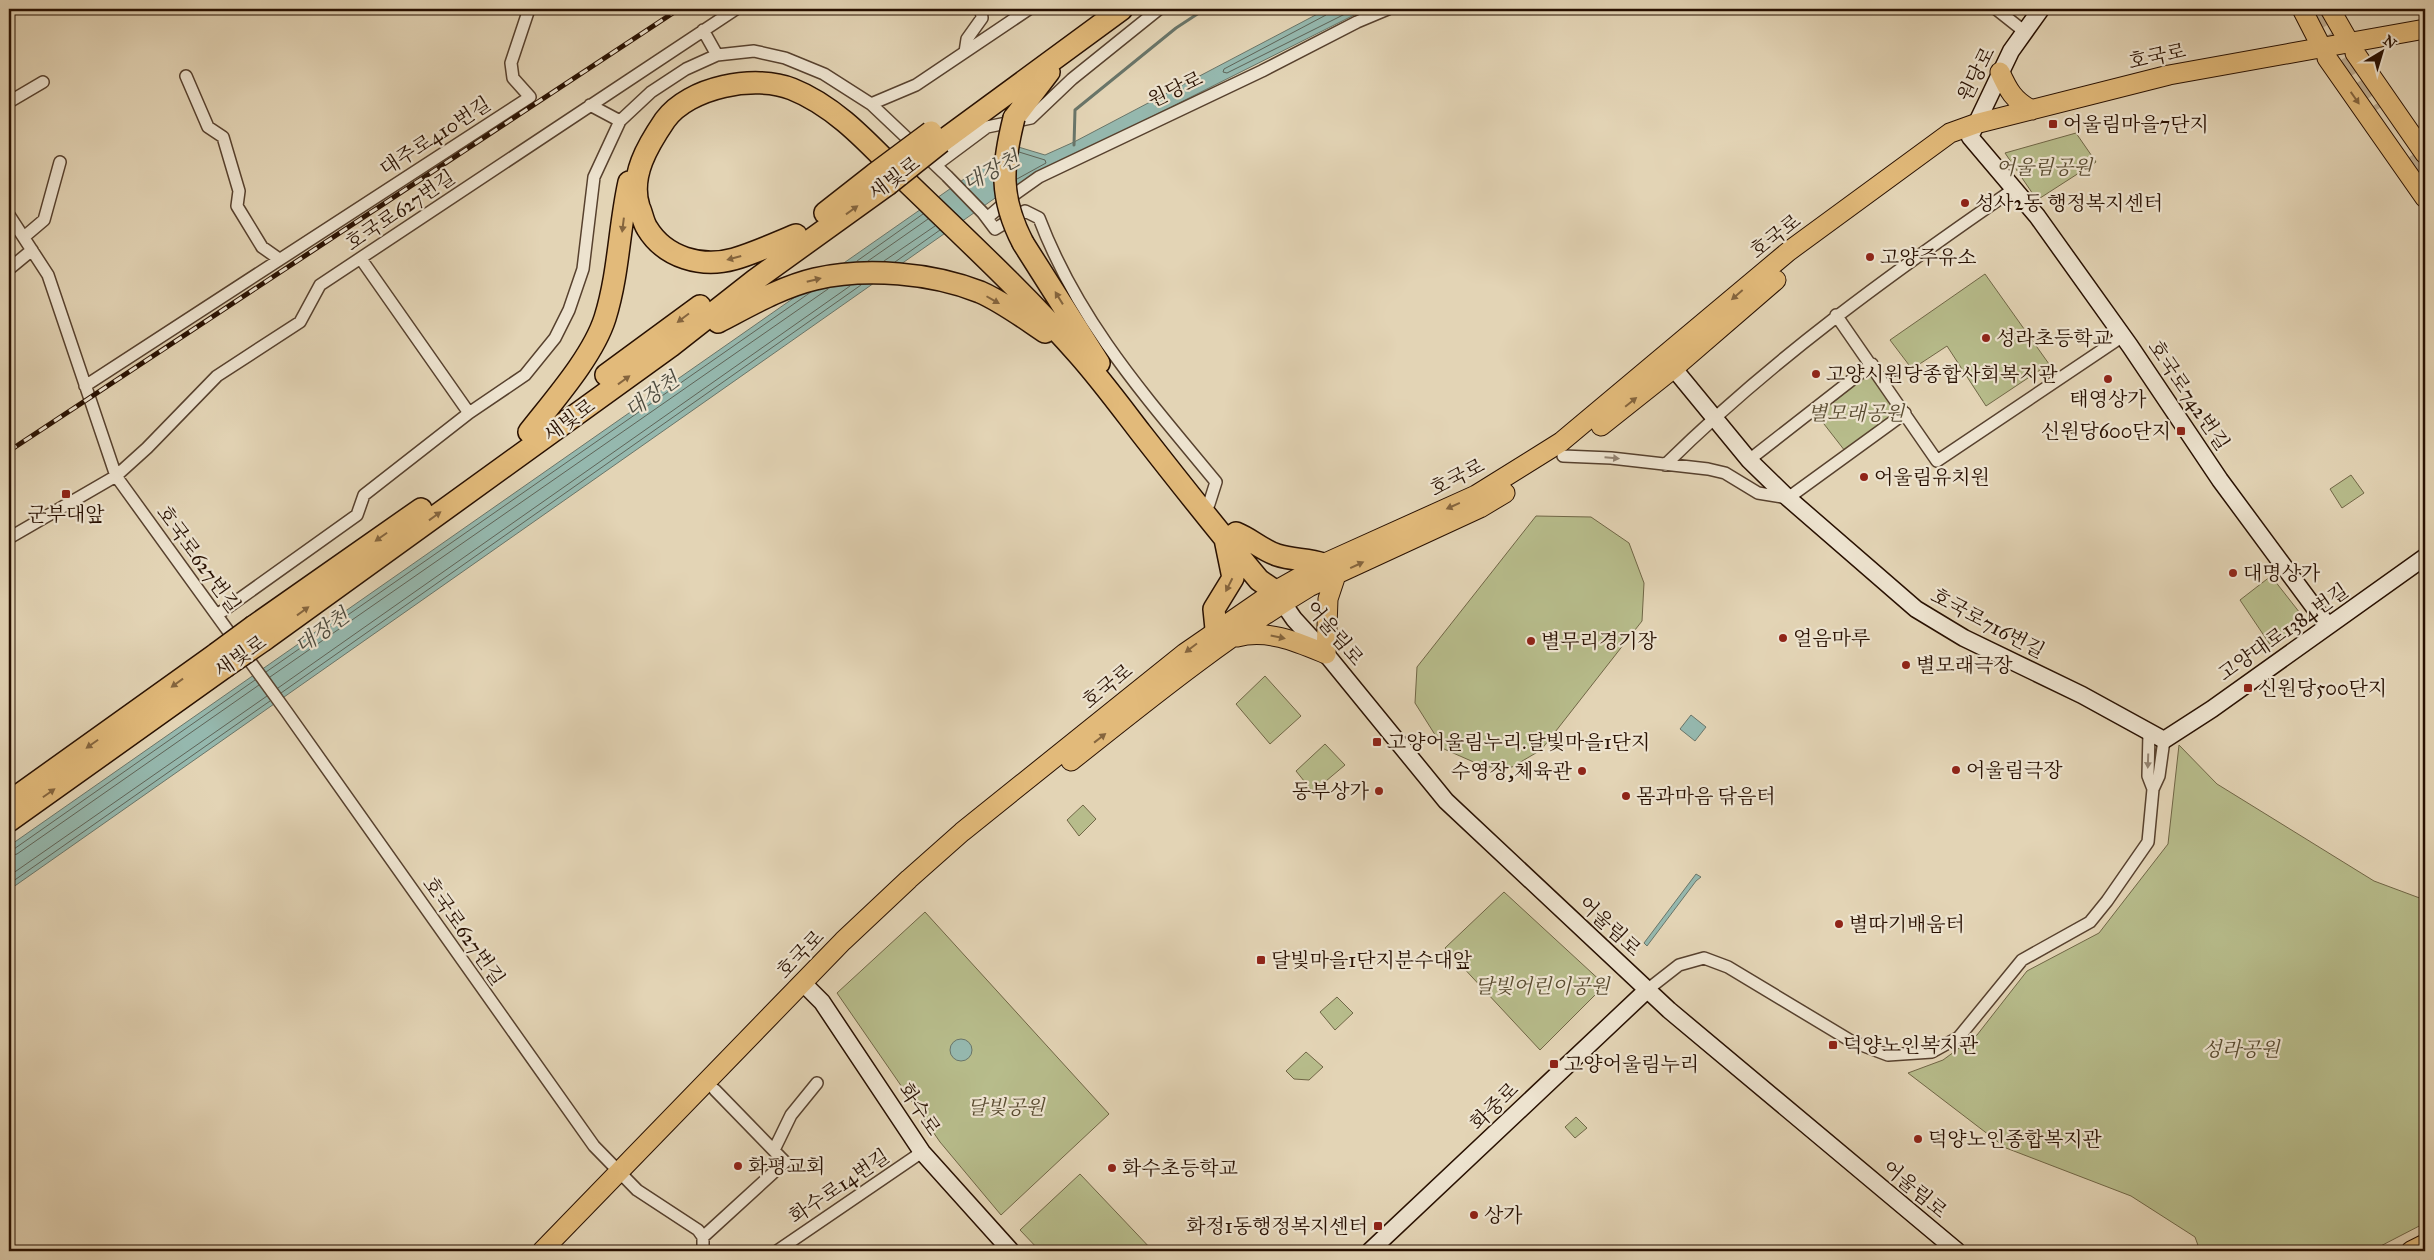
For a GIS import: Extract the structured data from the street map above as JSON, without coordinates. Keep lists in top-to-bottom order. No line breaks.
{"streets":{"highway":["새빛로"],"main road":["호국로"],"street":["원당로","대주로410번길","호국로627번길","호국로742번길","호국로716번길","고양대로1384번길","어울림로","화중로","화수로","화수로14번길"]},"crossings":[["호국로","원당로"],["호국로","호국로627번길"],["호국로","호국로742번길"],["호국로","호국로716번길"],["호국로","어울림로"],["호국로","화수로"],["원당로","호국로742번길"],["대주로410번길","호국로627번길"],["호국로742번길","고양대로1384번길"],["호국로716번길","고양대로1384번길"],["어울림로","화중로"],["화수로","화수로14번길"]],"water":["대장천"],"parks":["어울림공원","별모래공원","달빛어린이공원","성라공원","달빛공원"],"places":{"transit":["어울림마을7단지","신원당600단지","군부대앞","신원당500단지","고양어울림누리.달빛마을1단지","달빛마을1단지분수대앞","덕양노인복지관","고양어울림누리","화정1동행정복지센터"],"other":["성사2동 행정복지센터","고양주유소","성라초등학교","고양시원당종합사회복지관","태영상가","어울림유치원","대명상가","얼음마루","별무리경기장","별모래극장","어울림극장","수영장,체육관","동부상가","몸과마음 닦음터","별따기배움터","덕양노인종합복지관","화평교회","화수초등학교","상가"]},"north":"top right"}
